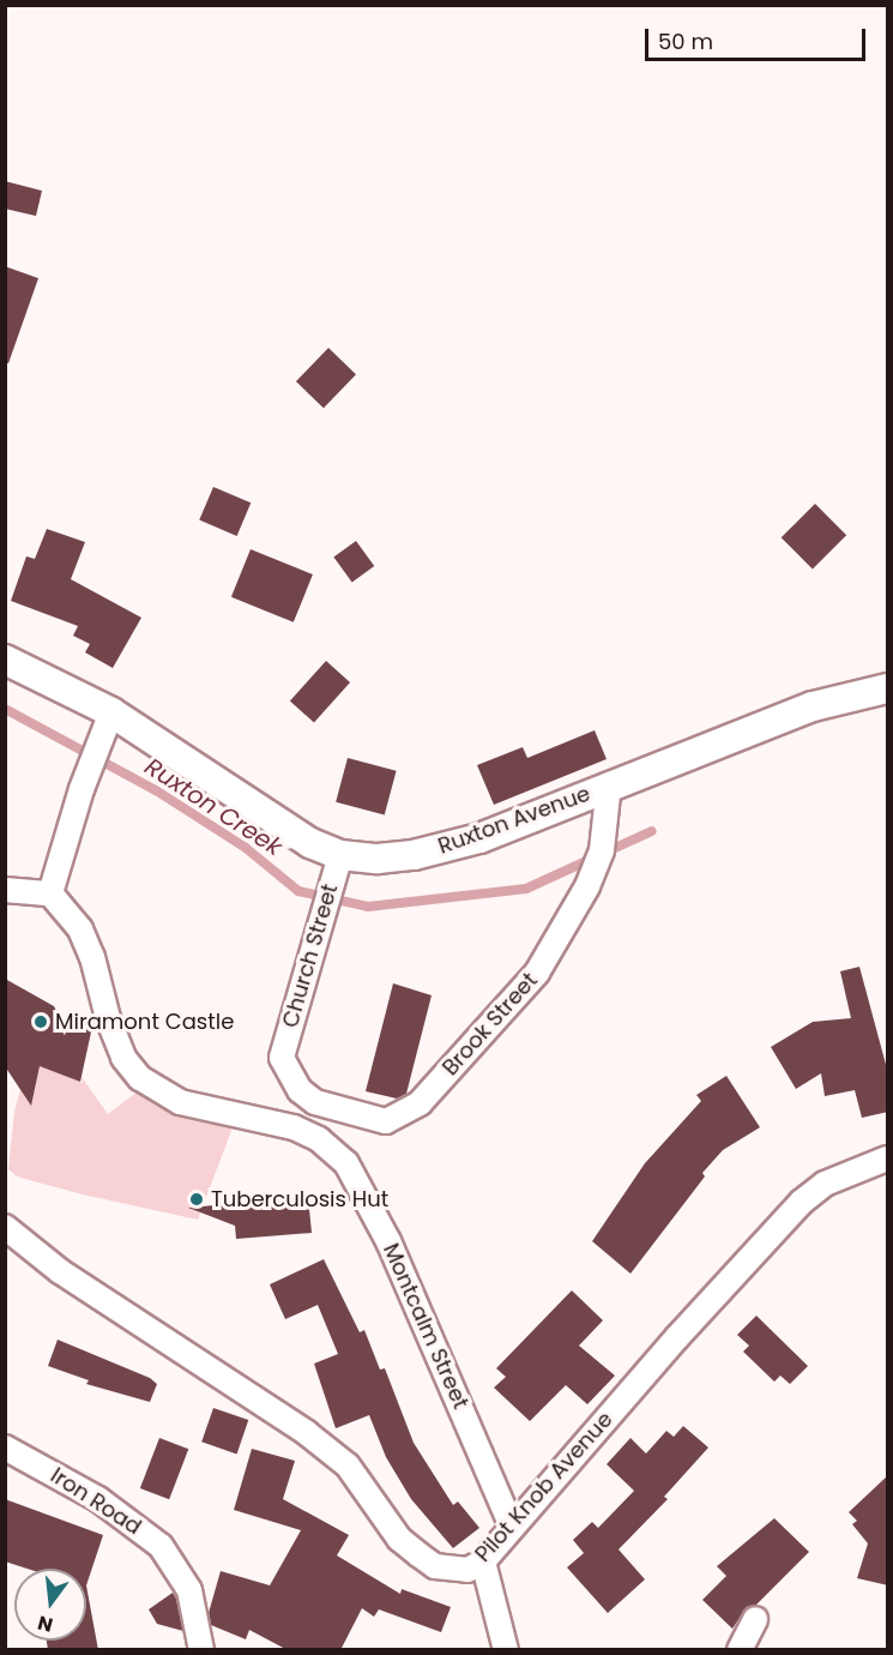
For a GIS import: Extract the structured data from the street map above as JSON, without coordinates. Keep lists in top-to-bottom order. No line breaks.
{"streets":{"street":["Ruxton Avenue","Church Street","Brook Street","Montcalm Street","Pilot Knob Avenue","Iron Road"]},"crossings":[["Ruxton Avenue","Church Street"],["Ruxton Avenue","Brook Street"],["Church Street","Brook Street"],["Montcalm Street","Pilot Knob Avenue"]],"water":["Ruxton Creek"],"places":["Miramont Castle","Tuberculosis Hut"],"scale_bar":"50 m","north":"bottom"}
